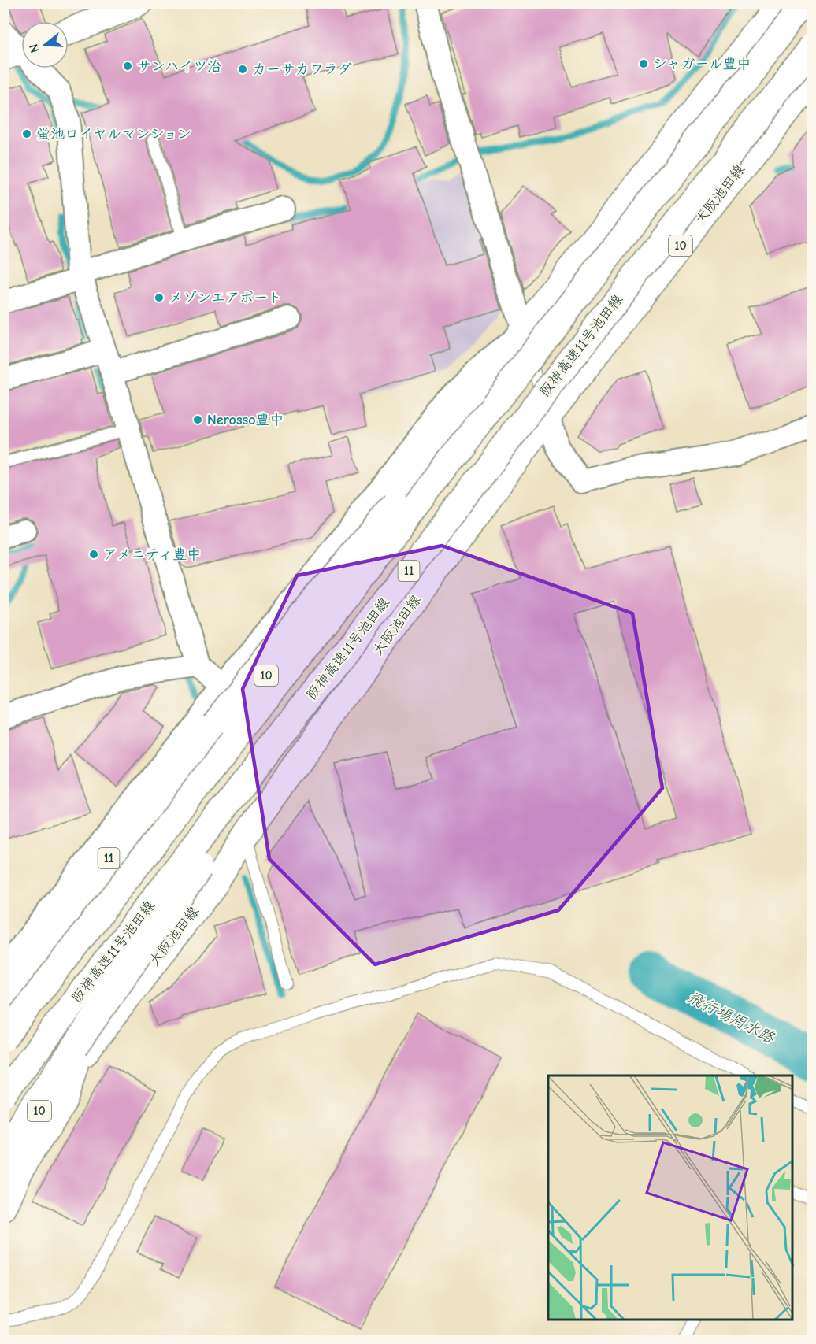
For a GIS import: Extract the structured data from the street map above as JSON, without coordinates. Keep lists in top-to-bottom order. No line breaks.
{"streets":{"main road":["大阪池田線","10","阪神高速11号池田線","11"]},"crossings":[["大阪池田線","11"],["阪神高速11号池田線","11"]],"water":["飛行場周水路"],"places":["シャガール豊中","サンハイツ治","カーサカワラダ","蛍池ロイヤルマンション","メゾンエアポート","Nerosso豊中","アメニティ豊中"],"north":"left"}
